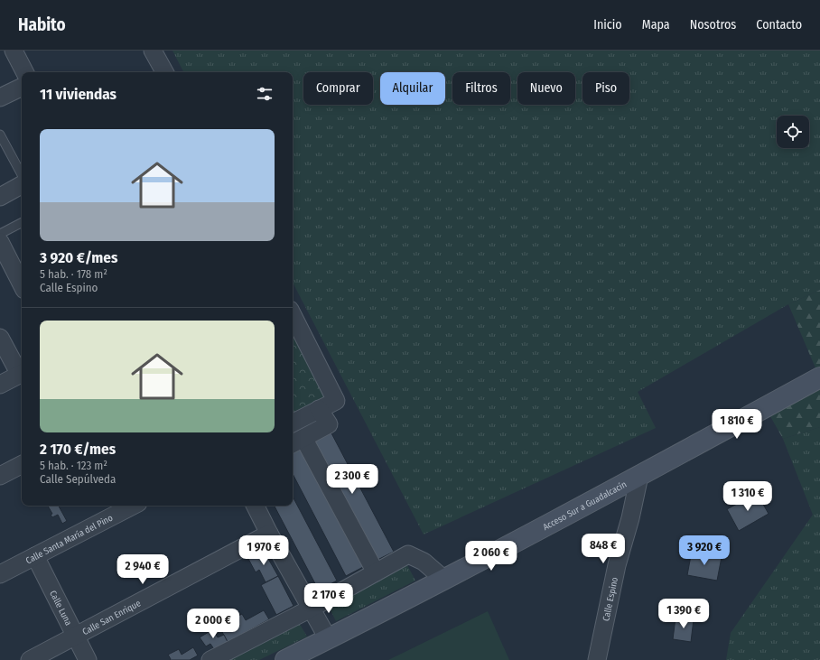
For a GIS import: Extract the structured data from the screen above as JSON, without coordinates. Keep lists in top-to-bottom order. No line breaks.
{"streets":{"street":["Acceso Sur a Guadalcacín","Calle Santa María del Pino","Calle Espino","Calle Luna","Calle San Enrique"]},"crossings":[["Acceso Sur a Guadalcacín","Calle Espino"],["Calle Santa María del Pino","Calle Luna"],["Calle Luna","Calle San Enrique"]],"page":{"header":"Habito","nav":["Inicio","Mapa","Nosotros","Contacto"],"chip":["Comprar","Alquilar","Filtros","Nuevo","Piso"],"heading":"11 viviendas","list":[{"name":"3 920 €/mes","note":"5 hab. · 178 m² · Calle Espino"},{"name":"2 170 €/mes","note":"5 hab. · 123 m² · Calle Sepúlveda"}],"price":["1 810 €","2 300 €","1 310 €","848 €","1 970 €","3 920 €","2 060 €","2 940 €","2 170 €","1 390 €","2 000 €"]}}
